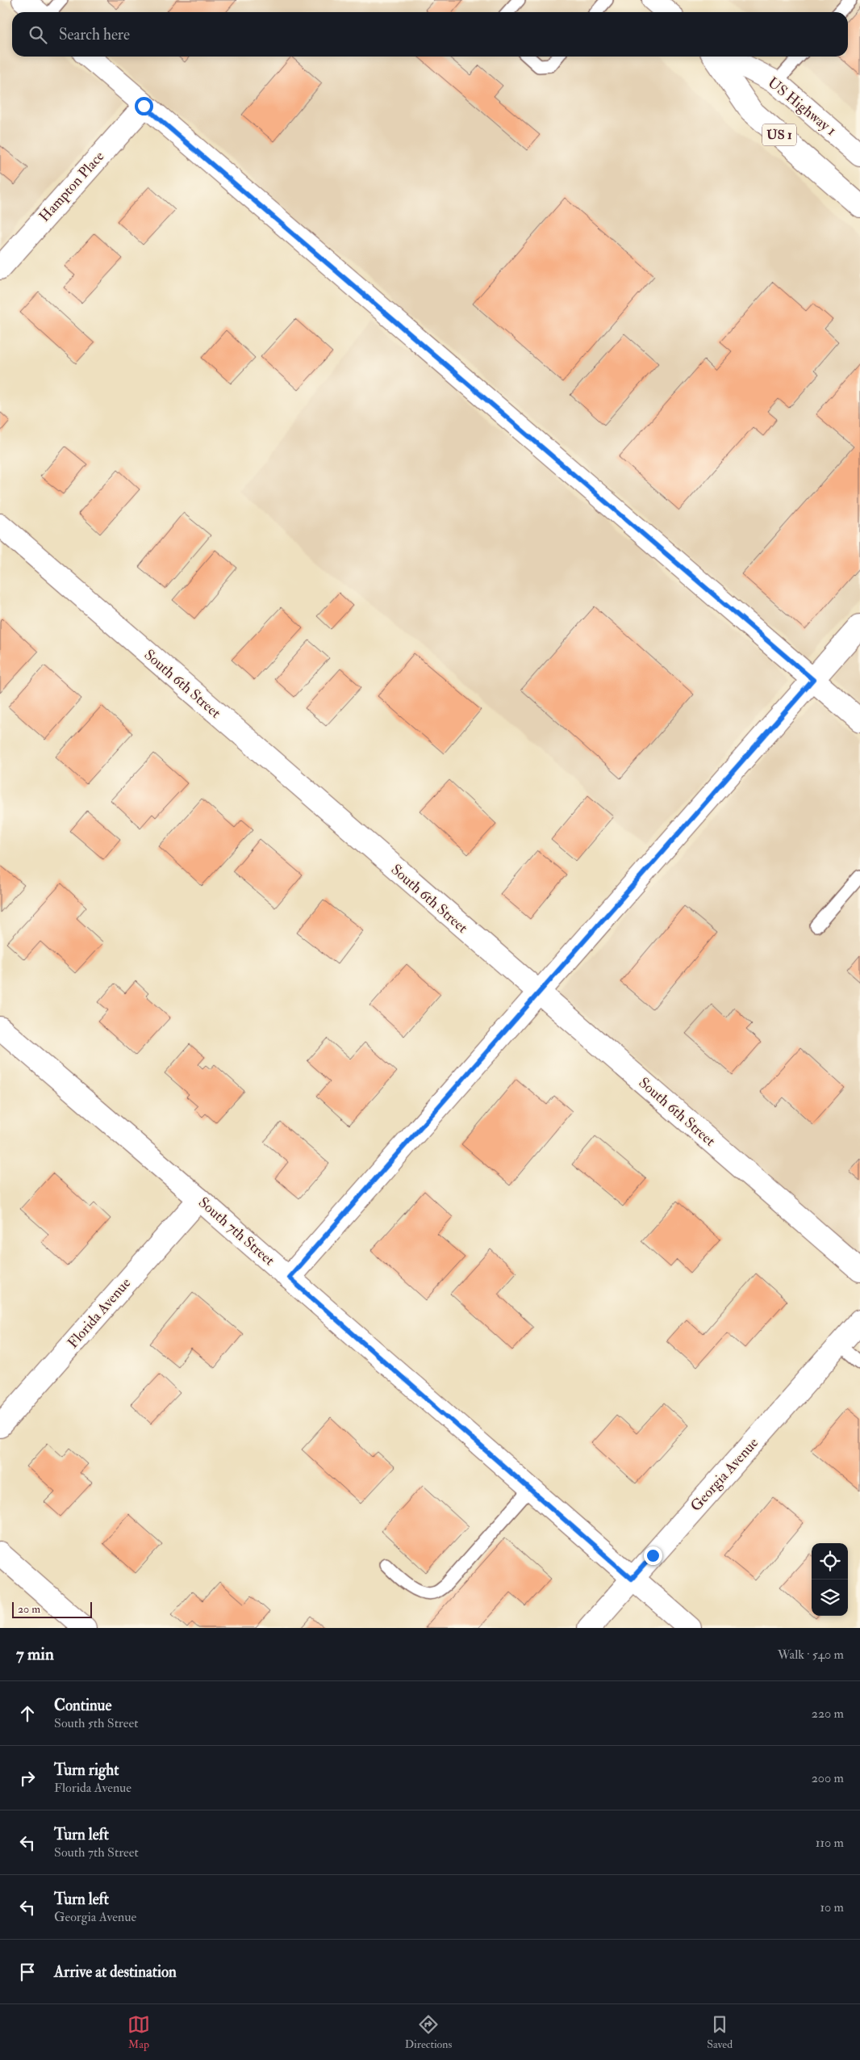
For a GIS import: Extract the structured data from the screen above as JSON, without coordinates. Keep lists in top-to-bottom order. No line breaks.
{"streets":{"street":["US Highway 1","US 1","Hampton Place","South 6th Street","South 7th Street","Florida Avenue","Georgia Avenue"]},"crossings":[["South 7th Street","Florida Avenue"],["South 7th Street","Georgia Avenue"]],"scale_bar":"20 m","page":{"search":"Search here","scale":"20 m","heading":["7 min","Walk · 540 m"],"list":[["Continue","South 5th Street","220 m"],["Turn right","Florida Avenue","200 m"],["Turn left","South 7th Street","110 m"],["Turn left","Georgia Avenue","10 m"],"Arrive at destination"],"nav":["Map","Directions","Saved"]}}
